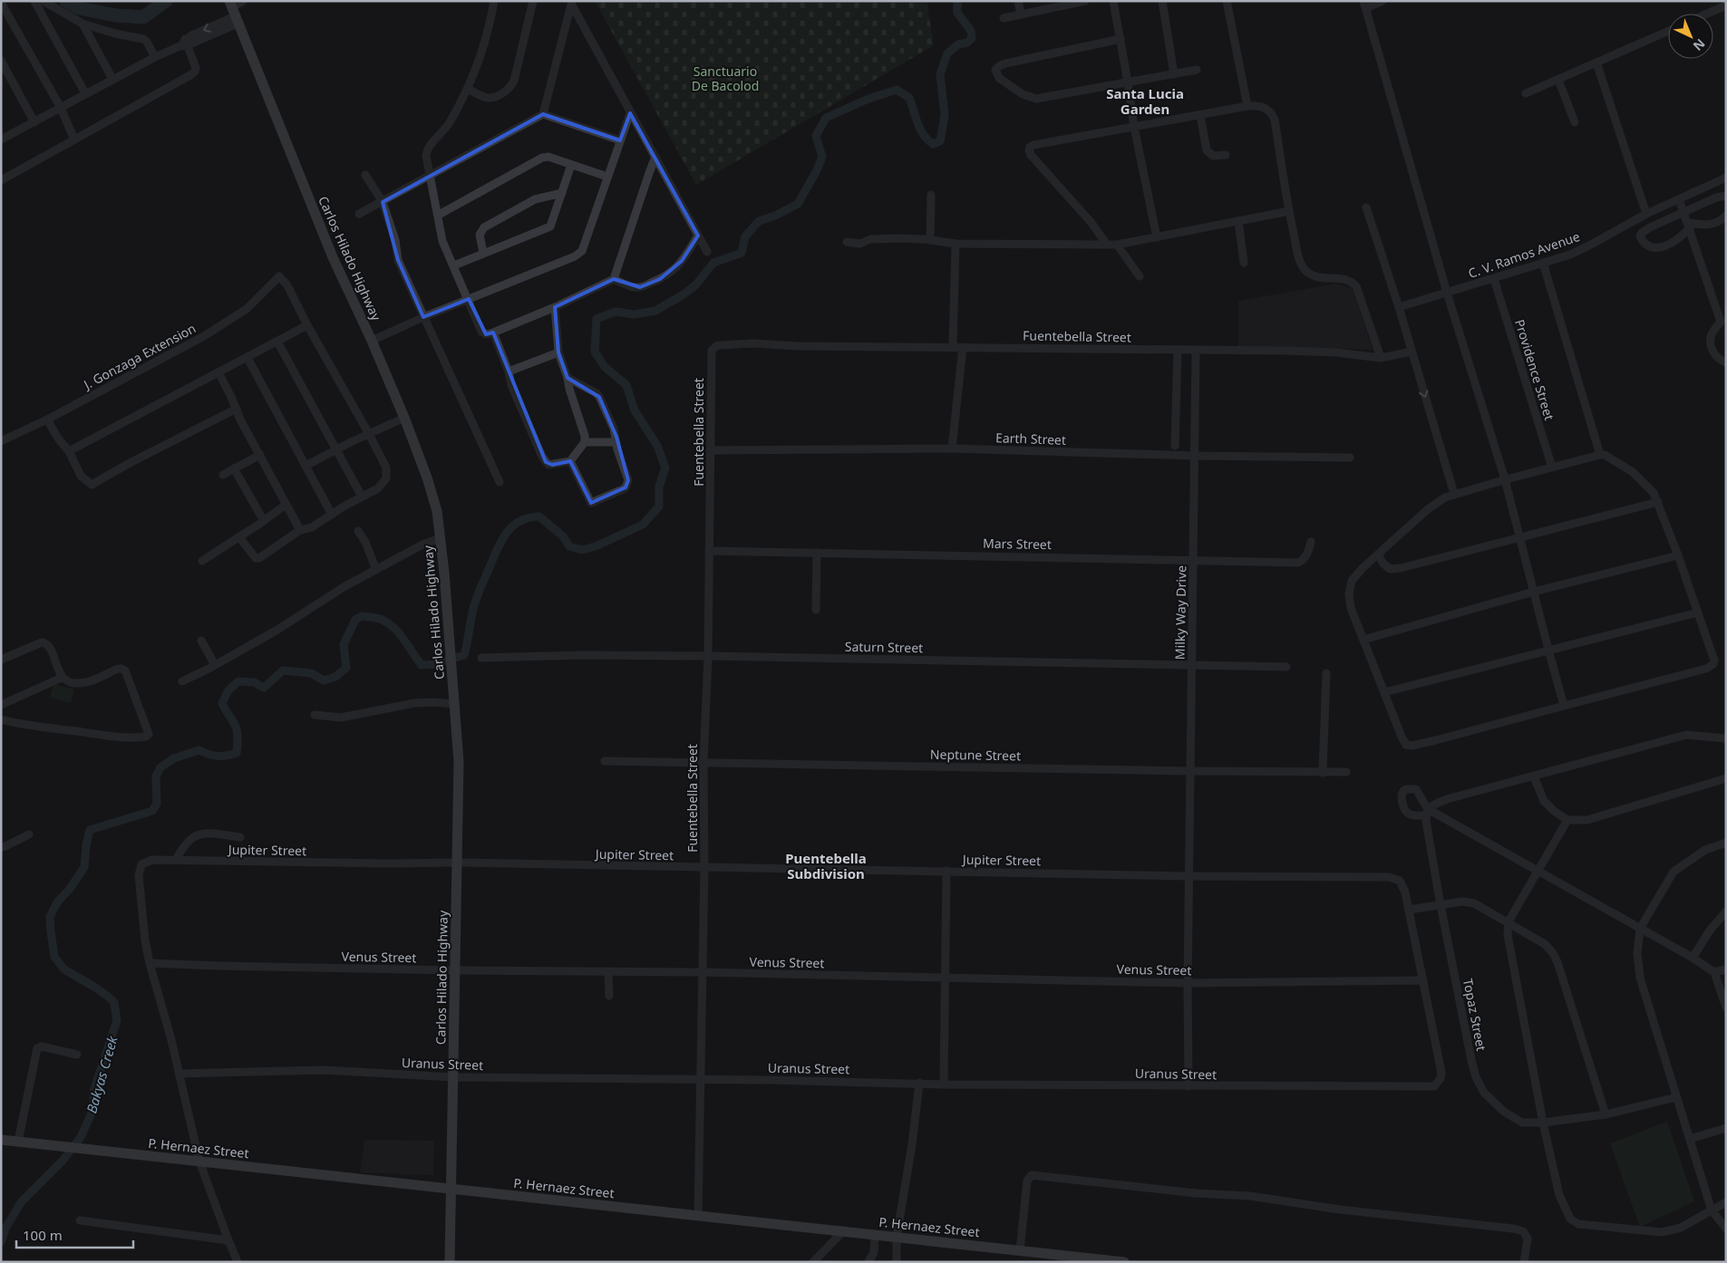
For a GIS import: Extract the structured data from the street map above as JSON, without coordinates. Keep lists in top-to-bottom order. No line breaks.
{"streets":{"main road":["Carlos Hilado Highway","P. Hernaez Street"],"street":["C. V. Ramos Avenue","Fuentebella Street","J. Gonzaga Extension","Providence Street","Earth Street","Mars Street","Milky Way Drive","Saturn Street","Neptune Street","Jupiter Street","Venus Street","Topaz Street","Uranus Street"]},"crossings":[["C. V. Ramos Avenue","Providence Street"],["Carlos Hilado Highway","Jupiter Street"],["Carlos Hilado Highway","Venus Street"],["Carlos Hilado Highway","Uranus Street"],["Carlos Hilado Highway","P. Hernaez Street"],["Fuentebella Street","Earth Street"],["Fuentebella Street","Mars Street"],["Fuentebella Street","Milky Way Drive"],["Fuentebella Street","Saturn Street"],["Fuentebella Street","Neptune Street"],["Fuentebella Street","Jupiter Street"],["Fuentebella Street","Venus Street"],["Fuentebella Street","Uranus Street"],["Fuentebella Street","P. Hernaez Street"],["Earth Street","Milky Way Drive"],["Mars Street","Milky Way Drive"],["Milky Way Drive","Saturn Street"],["Milky Way Drive","Neptune Street"],["Milky Way Drive","Jupiter Street"],["Milky Way Drive","Venus Street"],["Milky Way Drive","Uranus Street"],["Jupiter Street","Venus Street"],["Venus Street","Uranus Street"]],"districts":["Santa Lucia Garden","Puentebella Subdivision"],"water":["Bakyas Creek"],"parks":["Sanctuario De Bacolod"],"scale_bar":"100 m","north":"bottom right"}
